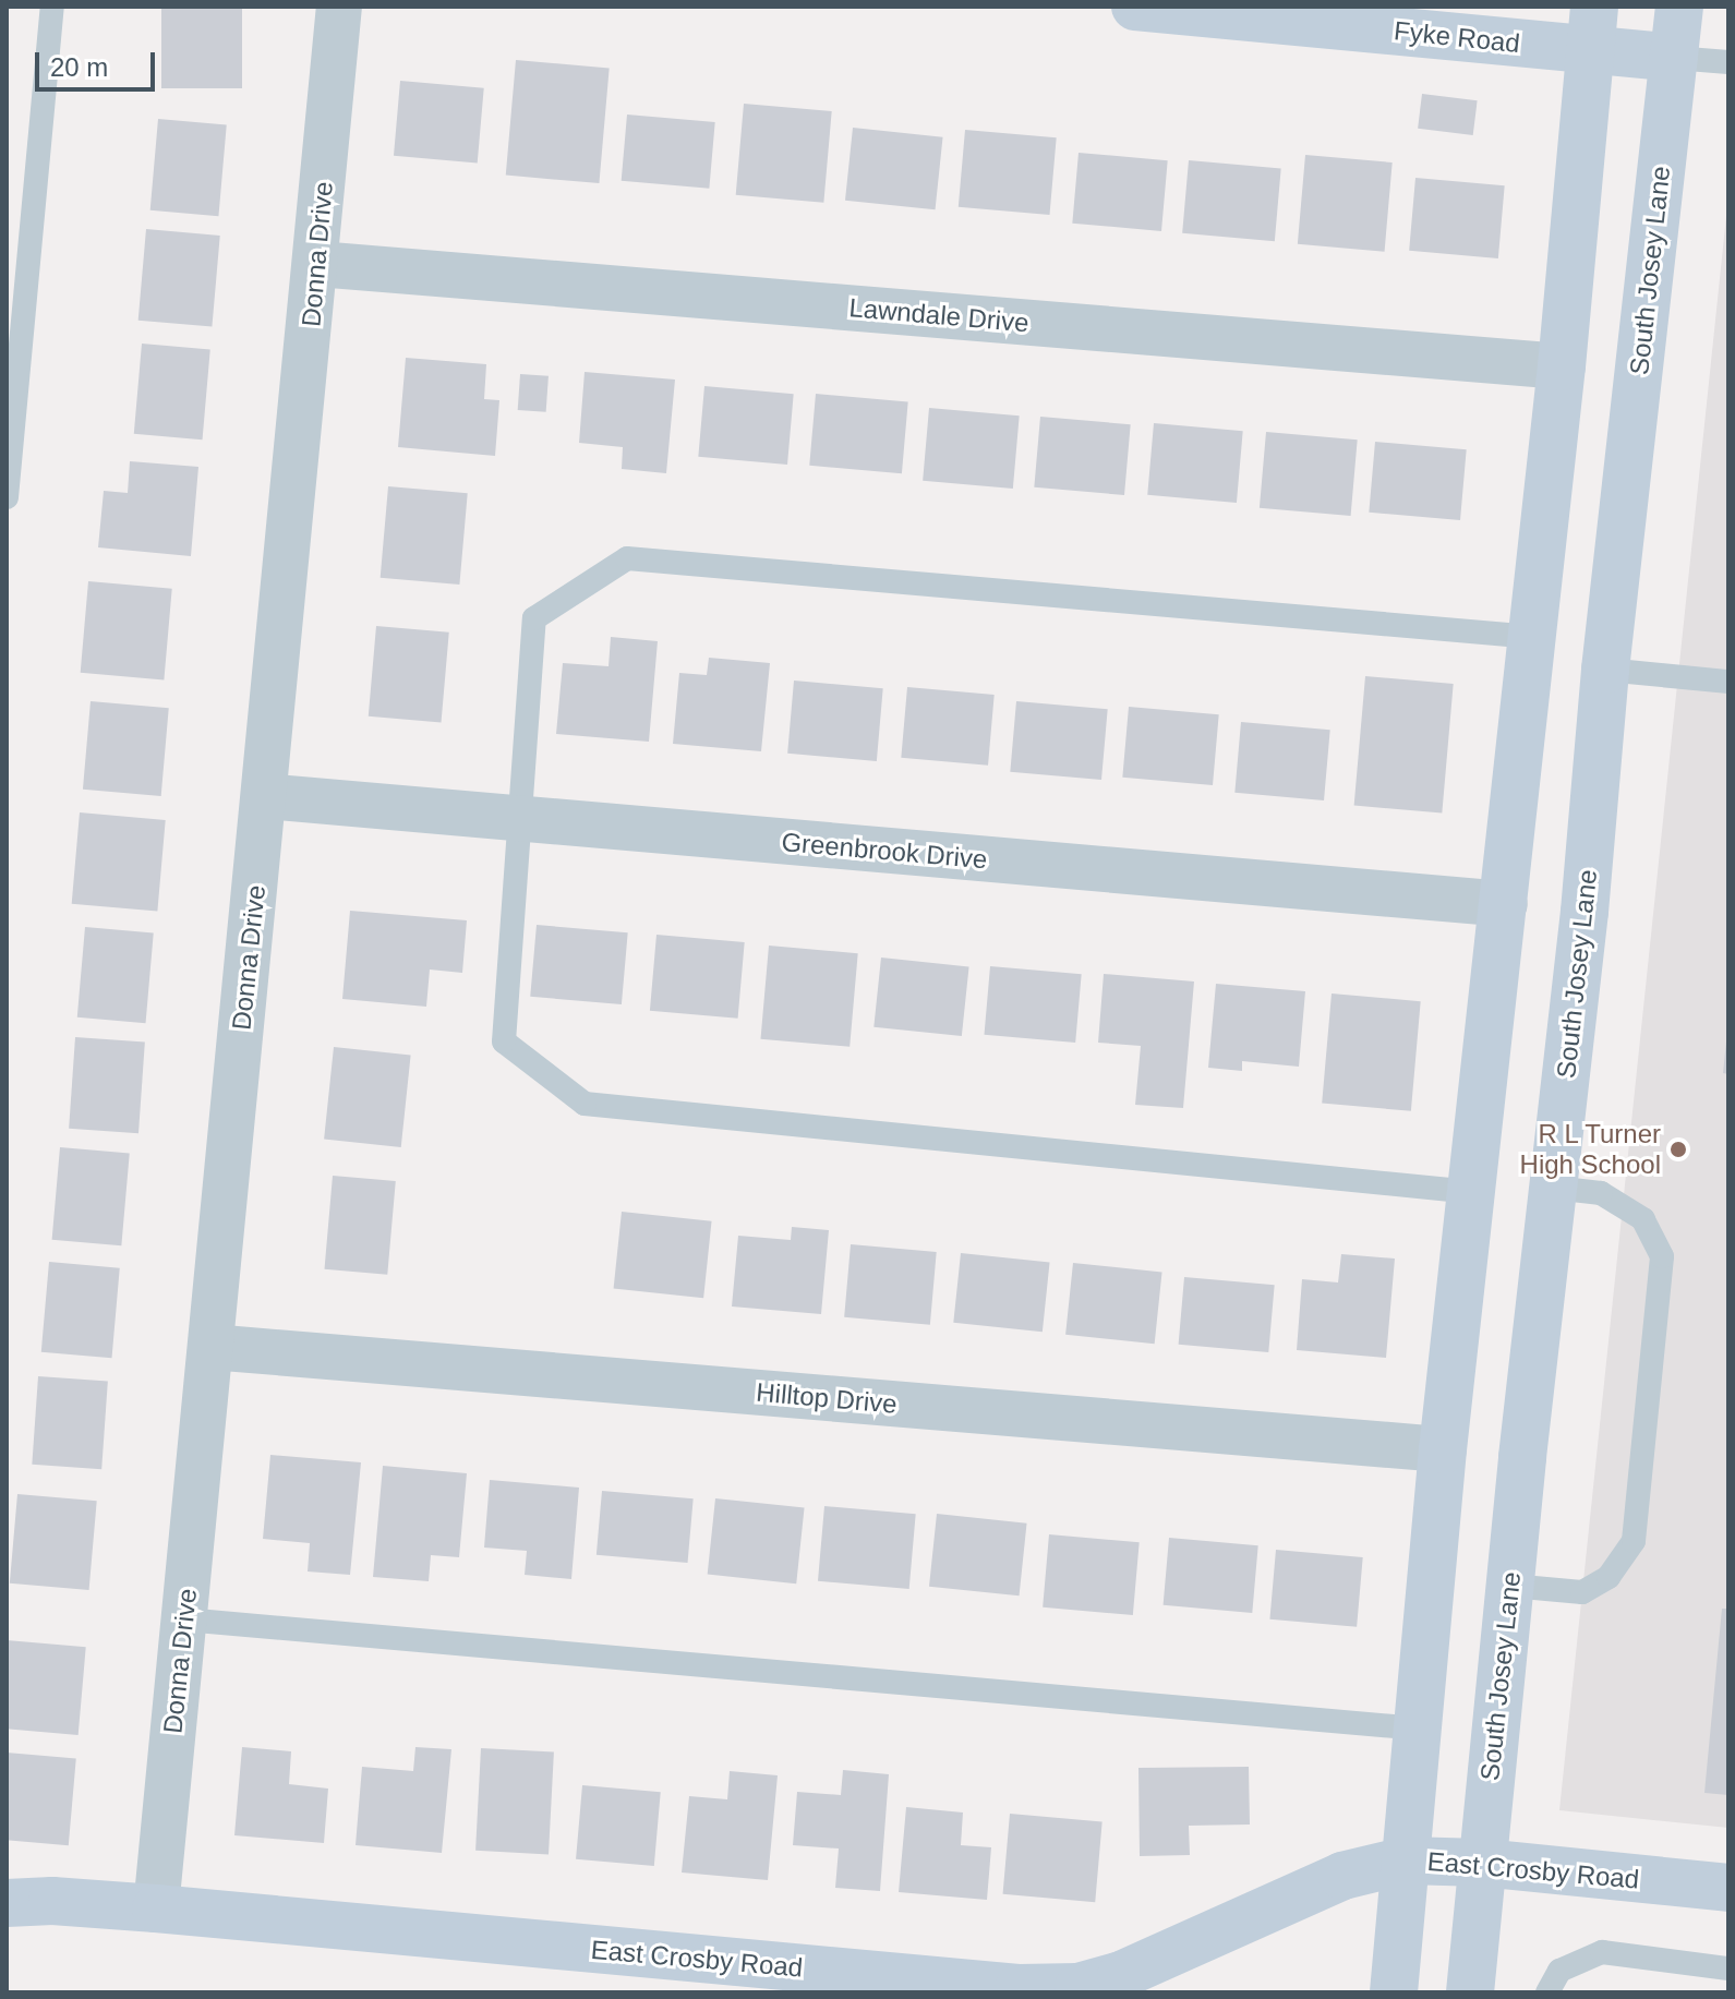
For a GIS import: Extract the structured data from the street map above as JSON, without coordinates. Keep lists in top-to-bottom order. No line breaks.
{"streets":{"main road":["Fyke Road","South Josey Lane","East Crosby Road"],"street":["Donna Drive","Lawndale Drive","Greenbrook Drive","Hilltop Drive"]},"crossings":[["Fyke Road","South Josey Lane"],["Donna Drive","Lawndale Drive"],["Donna Drive","Greenbrook Drive"],["Donna Drive","Hilltop Drive"],["Donna Drive","East Crosby Road"],["South Josey Lane","East Crosby Road"]],"places":["R L Turner High School"],"scale_bar":"20 m"}
